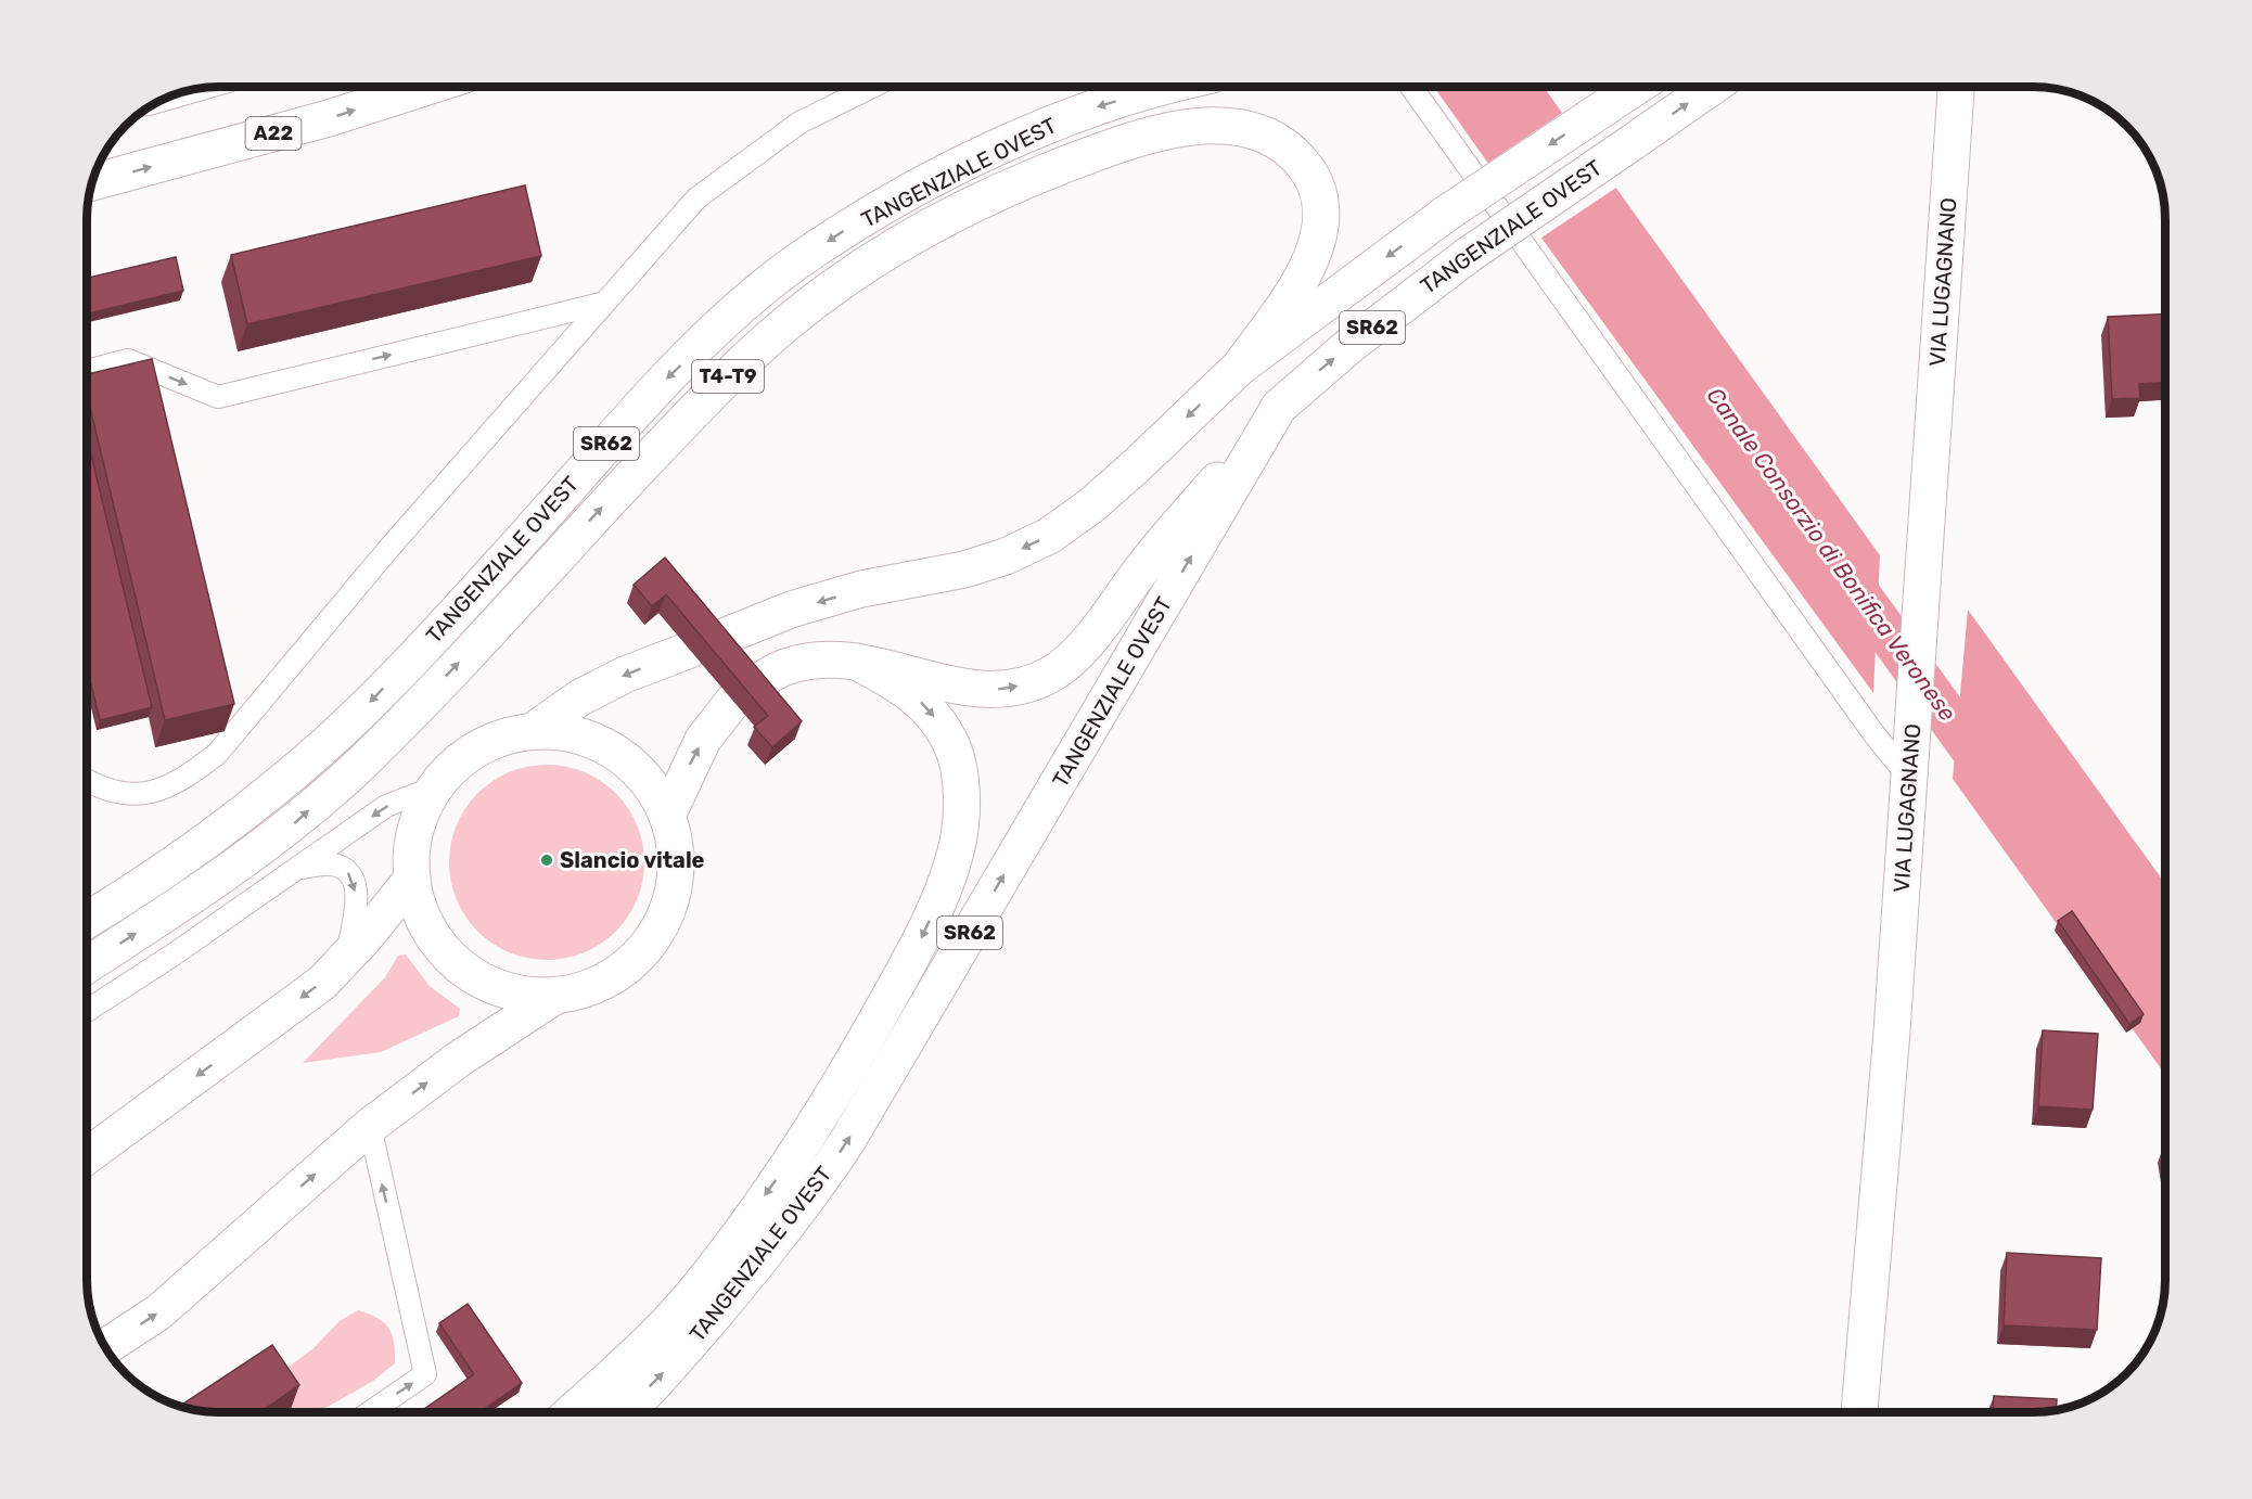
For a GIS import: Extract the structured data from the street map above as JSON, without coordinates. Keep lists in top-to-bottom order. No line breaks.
{"streets":{"main road":["A22","TANGENZIALE OVEST","VIA LUGAGNANO","SR62","T4-T9"]},"water":["Canale Consorzio di Bonifica Veronese"],"places":["Slancio vitale"]}
